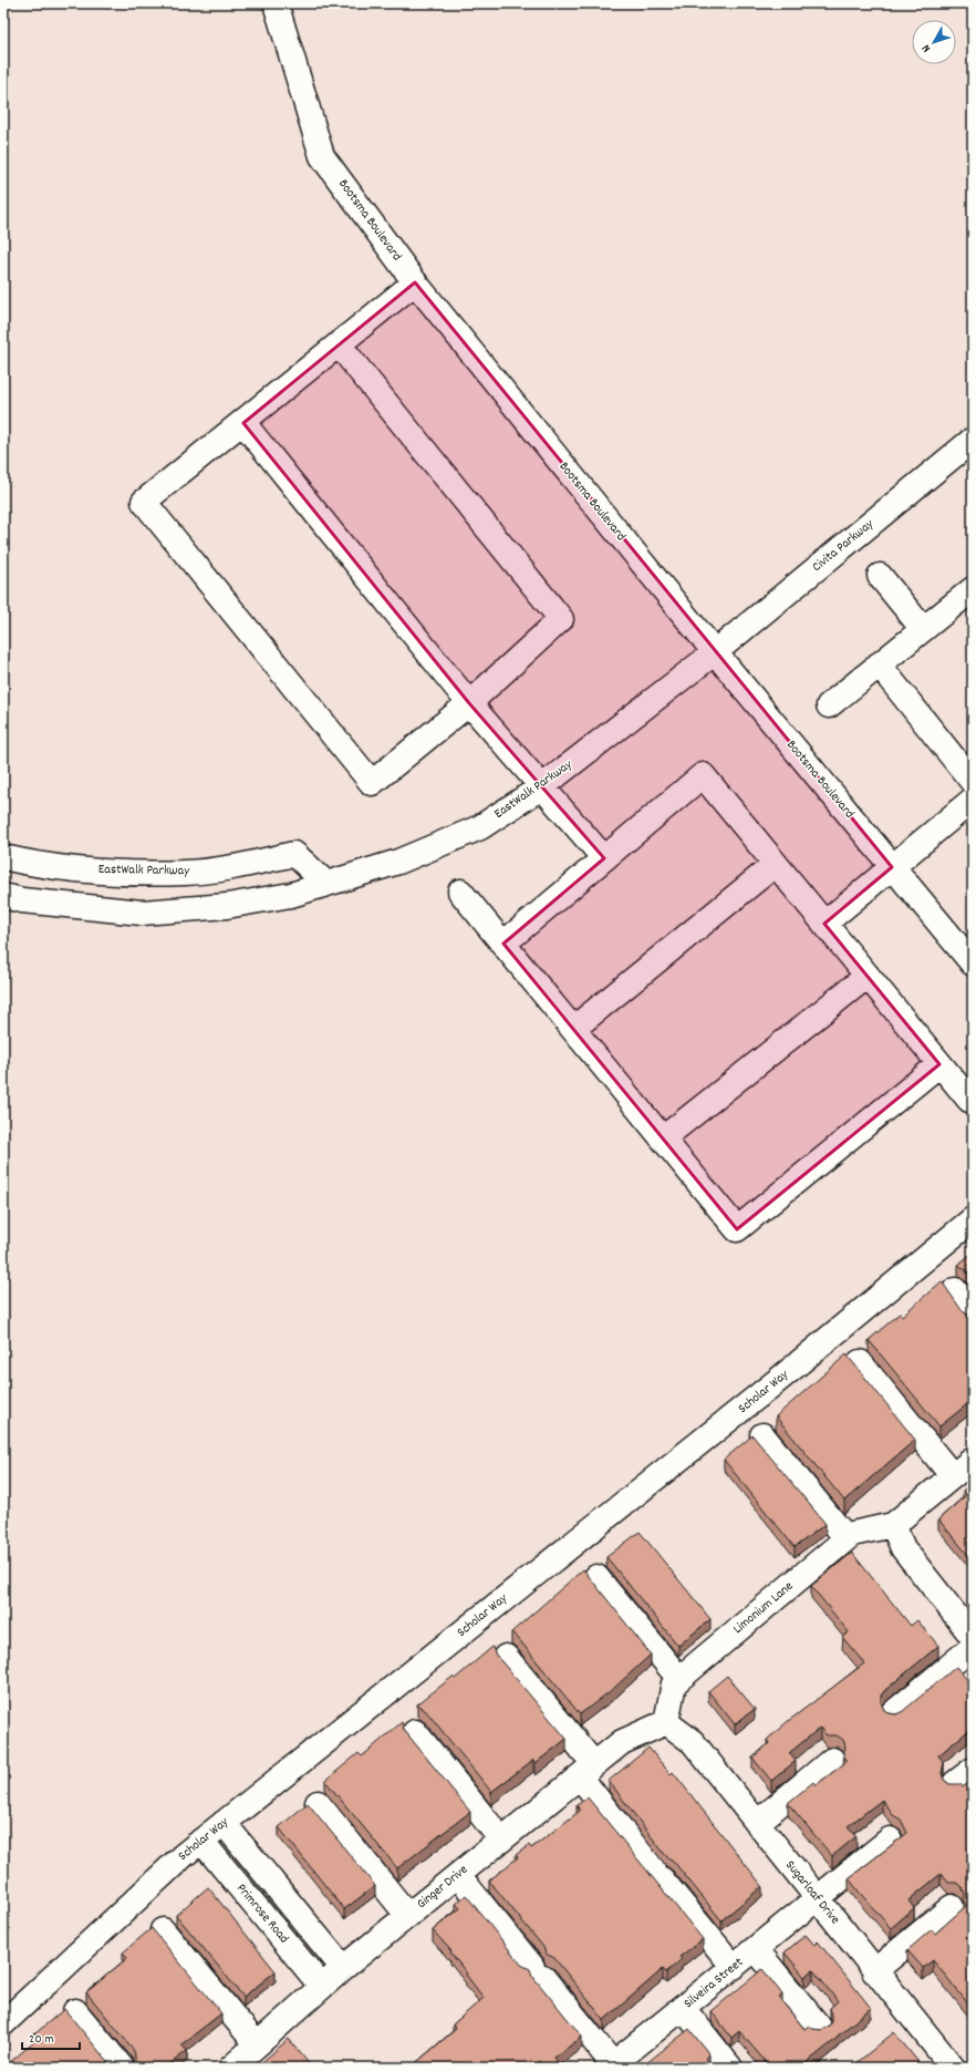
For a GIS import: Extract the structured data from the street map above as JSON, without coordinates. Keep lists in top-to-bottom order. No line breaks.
{"streets":{"street":["Bootsma Boulevard","Civita Parkway","EastWalk Parkway","Scholar Way","Limonium Lane","Ginger Drive","Sugarloaf Drive","Primrose Road","Silveira Street"]},"crossings":[["Bootsma Boulevard","Civita Parkway"],["Bootsma Boulevard","EastWalk Parkway"],["Civita Parkway","EastWalk Parkway"],["Scholar Way","Primrose Road"],["Limonium Lane","Ginger Drive"],["Limonium Lane","Sugarloaf Drive"],["Ginger Drive","Sugarloaf Drive"],["Ginger Drive","Primrose Road"],["Sugarloaf Drive","Silveira Street"]],"scale_bar":"20 m","north":"bottom left"}
